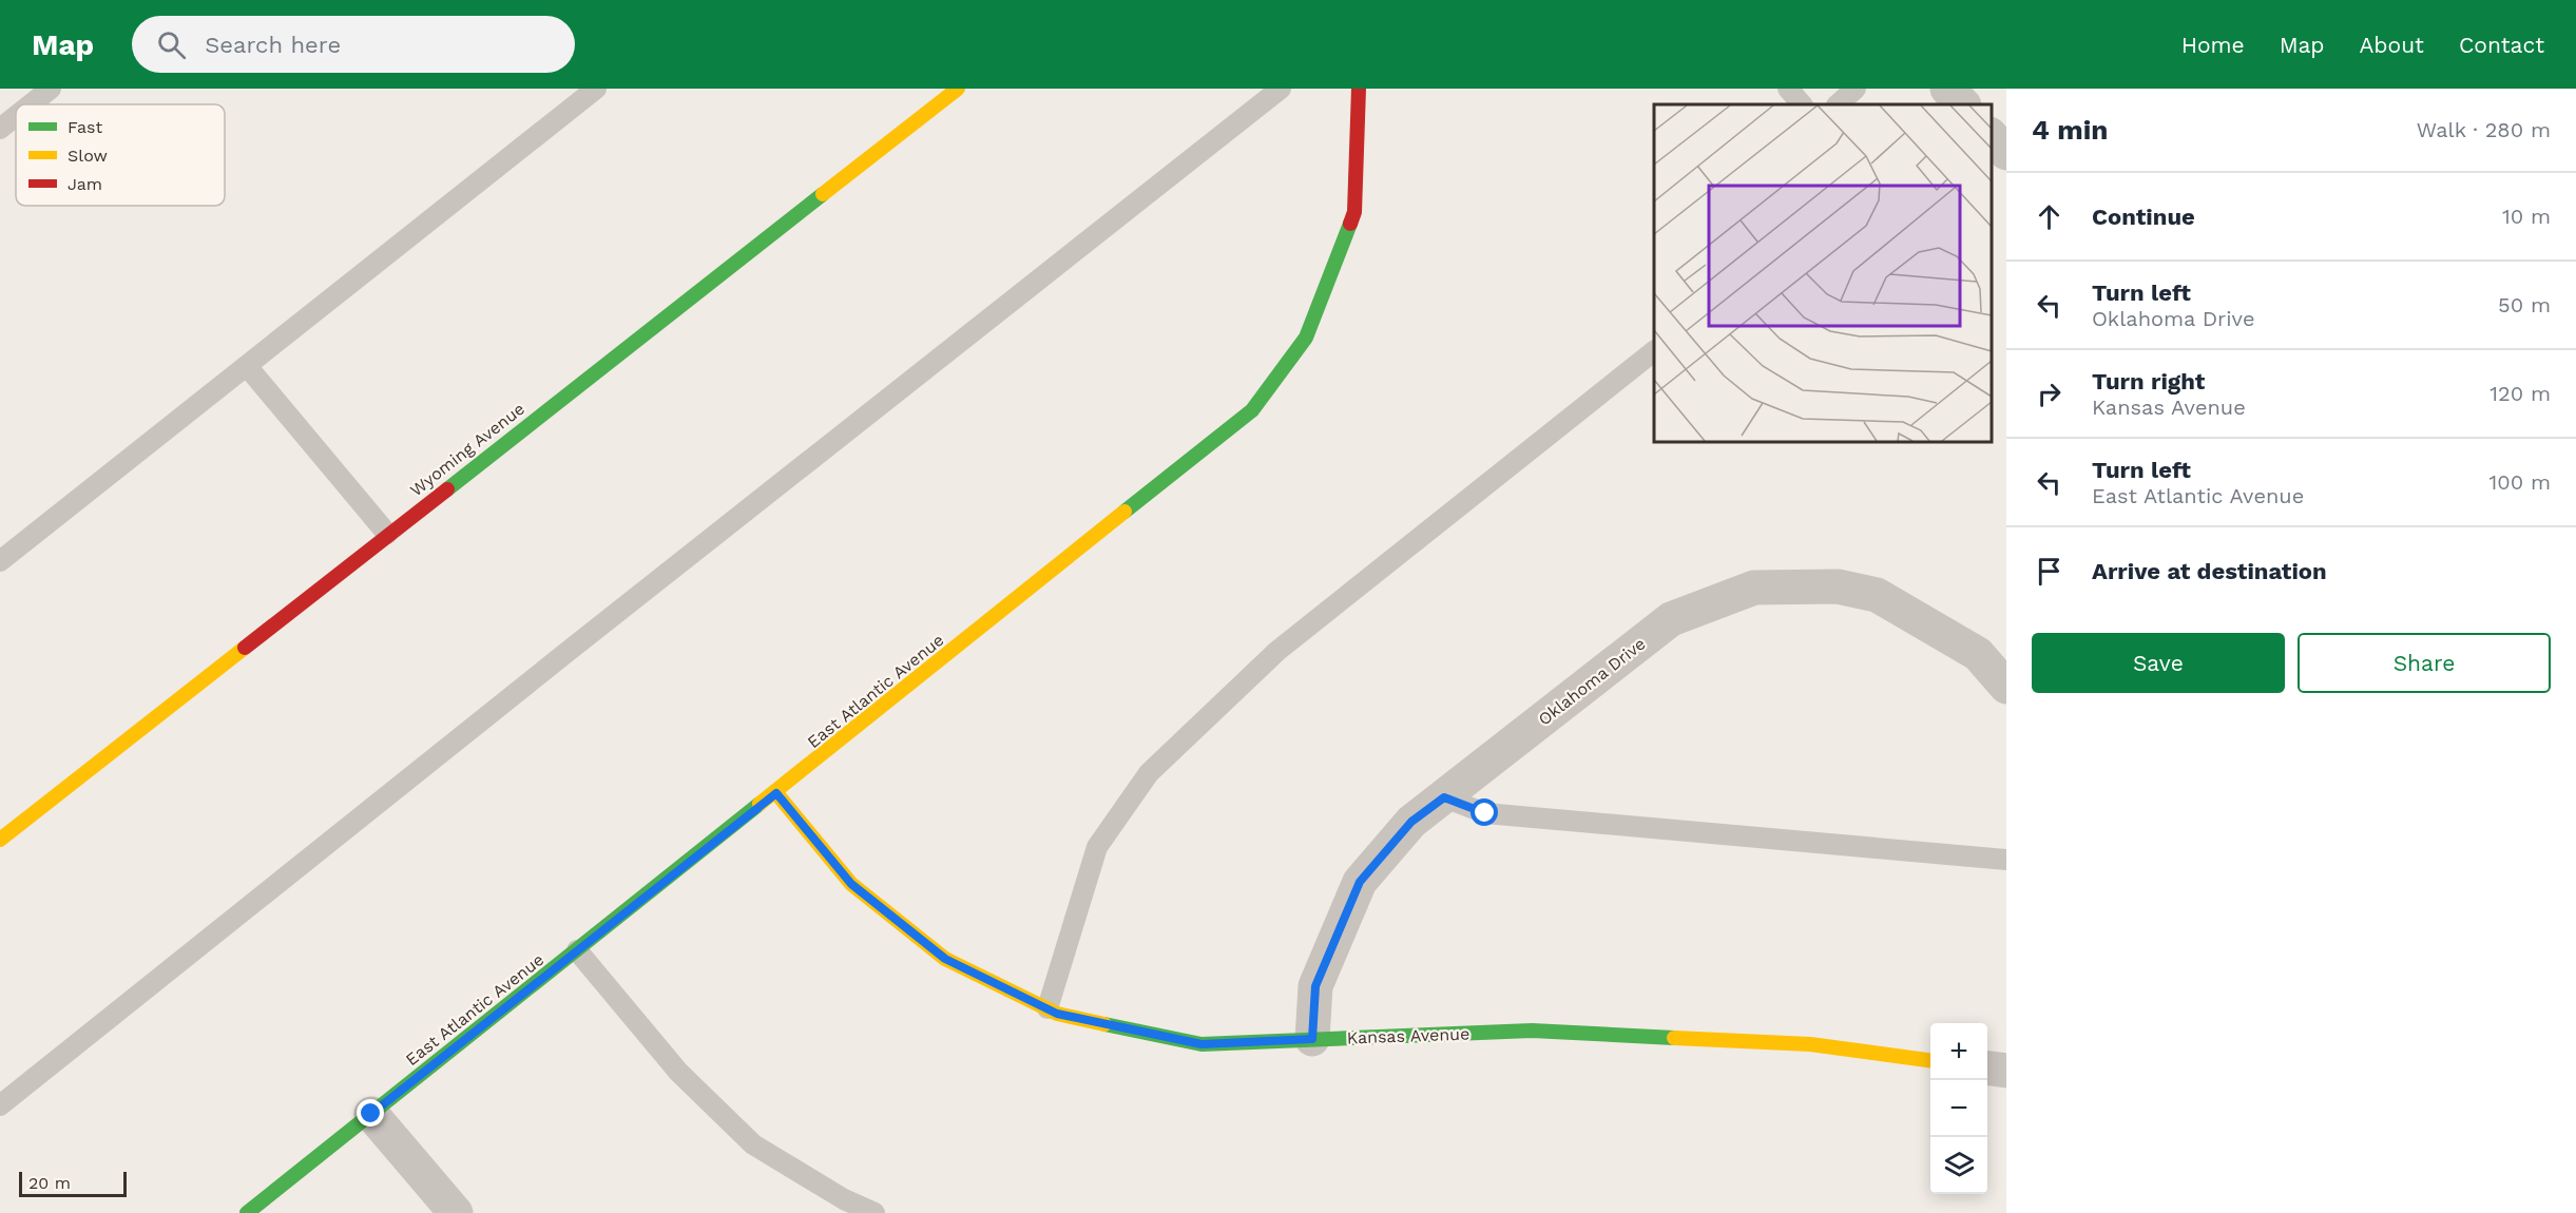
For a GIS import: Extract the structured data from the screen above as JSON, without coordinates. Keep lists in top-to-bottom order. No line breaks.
{"streets":{"street":["Wyoming Avenue","Oklahoma Drive","East Atlantic Avenue","Kansas Avenue"]},"crossings":[["Oklahoma Drive","Kansas Avenue"],["East Atlantic Avenue","Kansas Avenue"]],"legend":["Fast","Slow","Jam"],"scale_bar":"20 m","page":{"header":"Map","search":"Search here","nav":["Home","Map","About","Contact"],"heading":["4 min","Walk · 280 m"],"list":[["Continue","10 m"],["Turn left","Oklahoma Drive","50 m"],["Turn right","Kansas Avenue","120 m"],["Turn left","East Atlantic Avenue","100 m"],"Arrive at destination"],"buttons":["Save","Share"],"map_buttons":["+","−"],"scale":"20 m"}}
